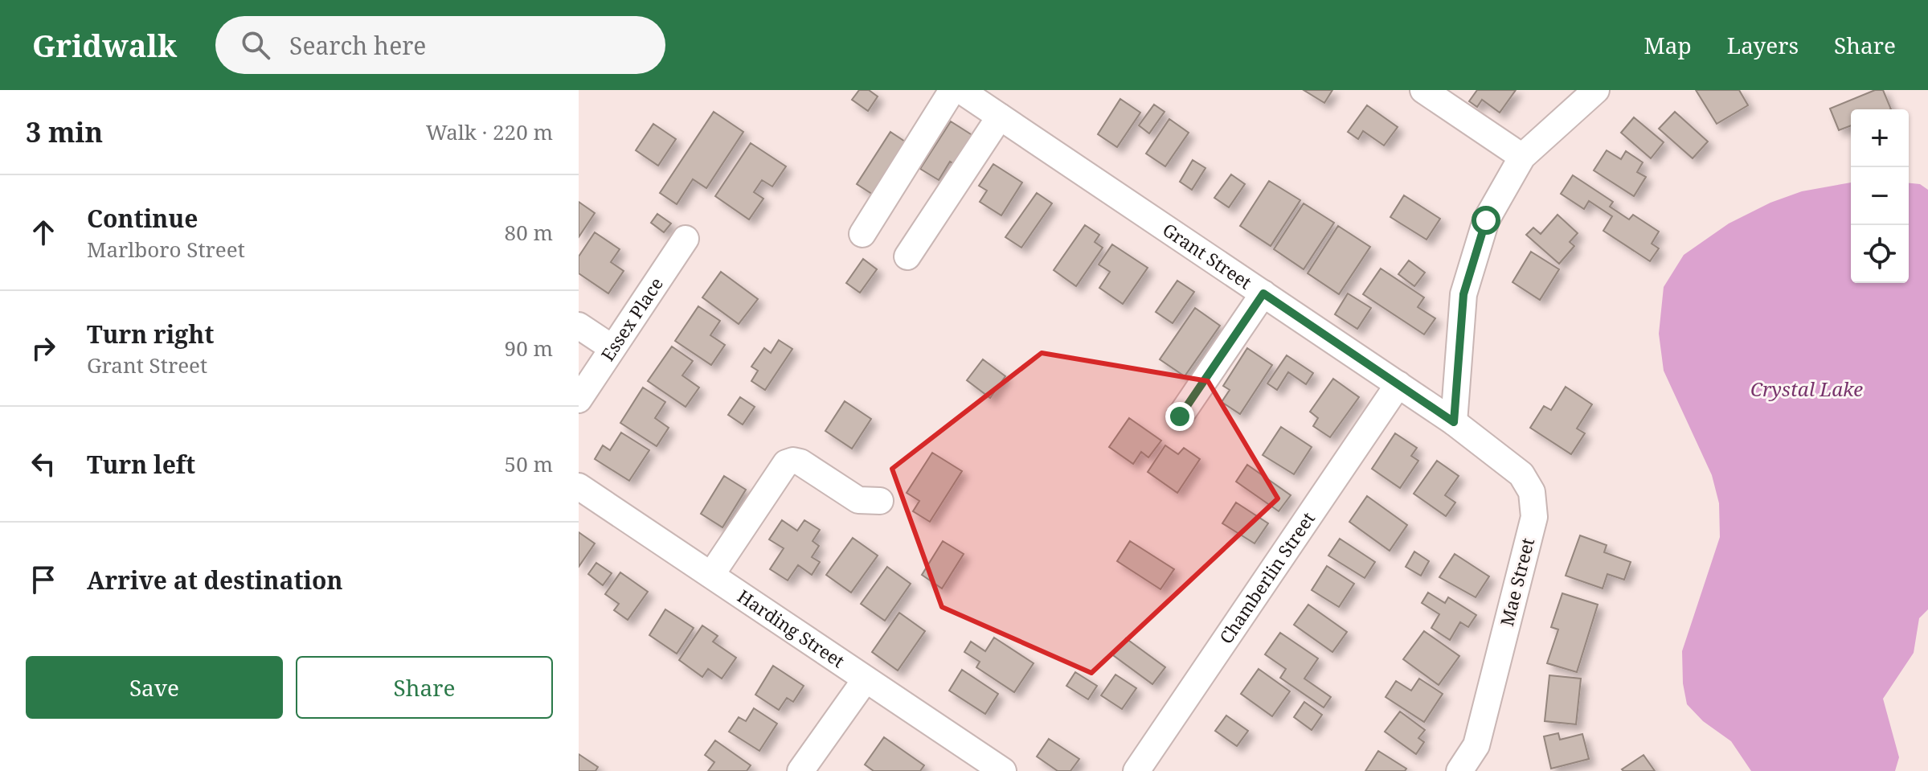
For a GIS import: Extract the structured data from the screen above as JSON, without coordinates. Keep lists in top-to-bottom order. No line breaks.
{"streets":{"street":["Grant Street","Essex Place","Chamberlin Street","Mae Street","Harding Street"]},"crossings":[["Grant Street","Chamberlin Street"],["Grant Street","Mae Street"]],"water":["Crystal Lake"],"page":{"header":"Gridwalk","search":"Search here","nav":["Map","Layers","Share"],"heading":["3 min","Walk · 220 m"],"map_buttons":["+","−"],"list":[["Continue","Marlboro Street","80 m"],["Turn right","Grant Street","90 m"],["Turn left","50 m"],"Arrive at destination"],"buttons":["Save","Share"]}}
